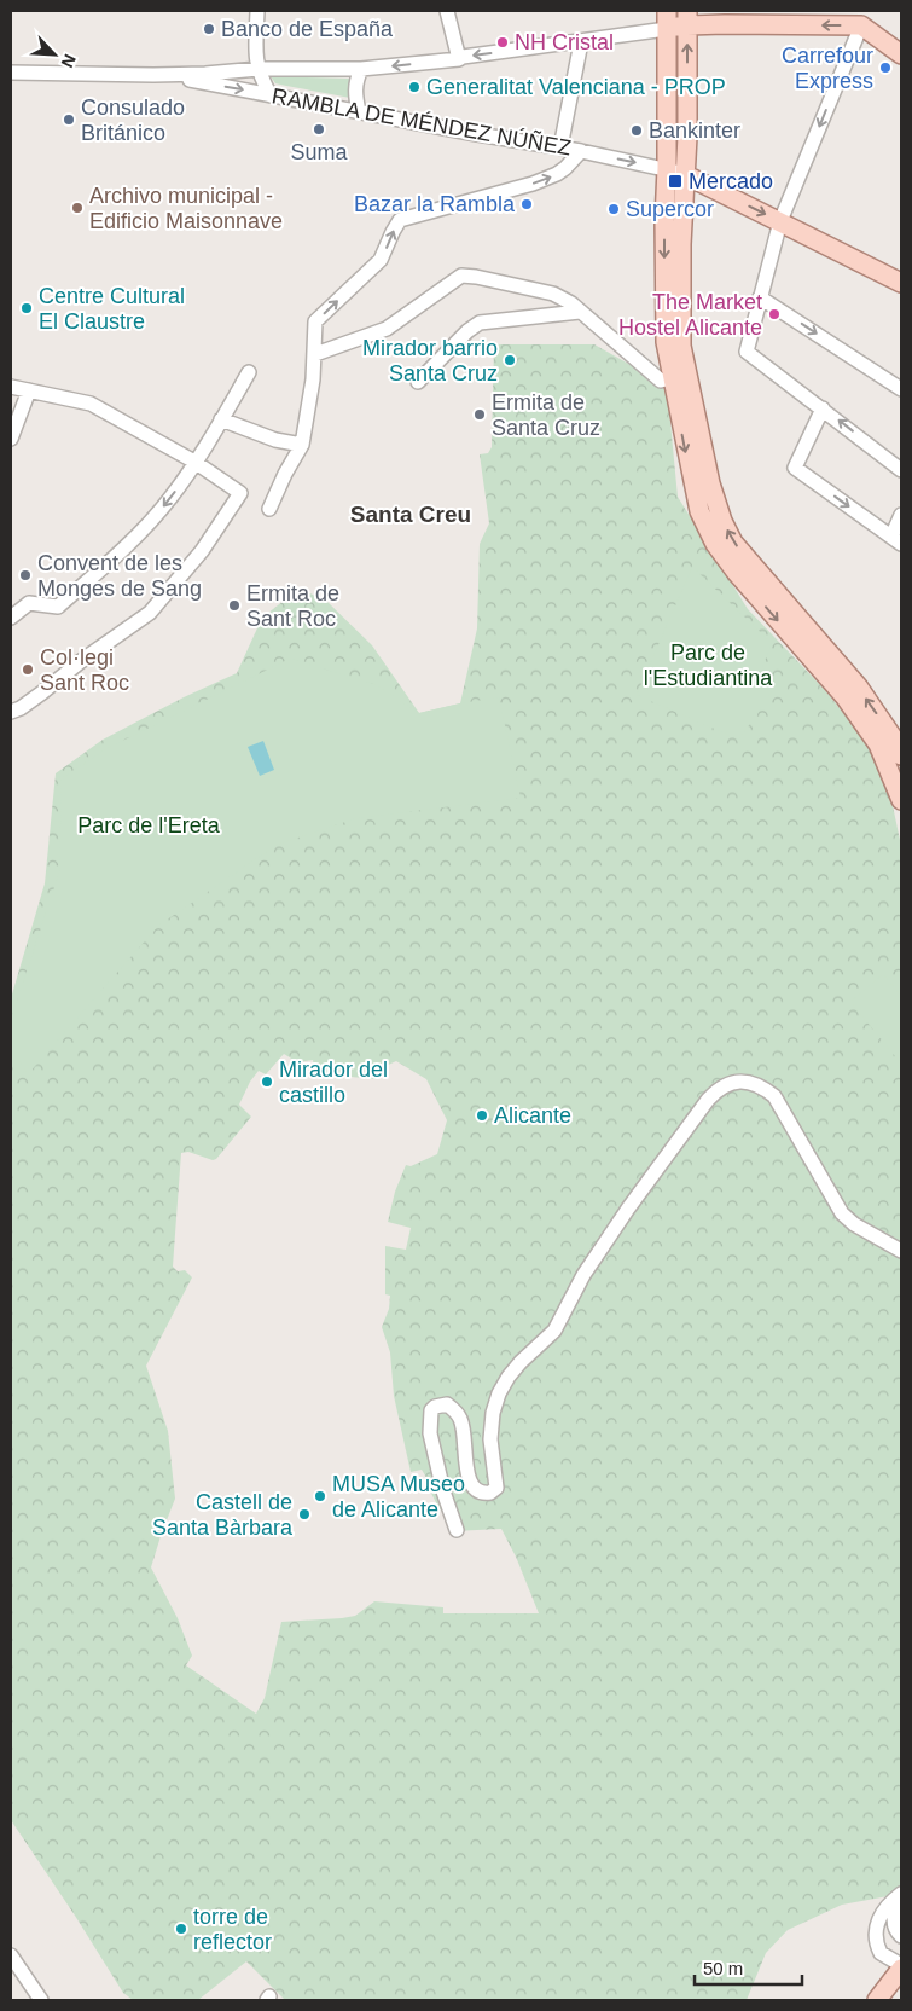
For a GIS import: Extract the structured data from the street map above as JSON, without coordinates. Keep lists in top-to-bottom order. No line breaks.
{"streets":{"street":["RAMBLA DE MÉNDEZ NÚÑEZ"]},"districts":["Santa Creu"],"parks":["Parc de l'Estudiantina","Parc de l'Ereta"],"places":{"other":["Banco de España","NH Cristal","Carrefour Express","Generalitat Valenciana - PROP","Consulado Británico","Suma","Bankinter","Bazar la Rambla","Archivo municipal - Edificio Maisonnave","Supercor","Centre Cultural El Claustre","The Market Hostel Alicante","Mirador barrio Santa Cruz","Ermita de Santa Cruz","Convent de les Monges de Sang","Ermita de Sant Roc","Col·legi Sant Roc","Mirador del castillo","Alicante","MUSA Museo de Alicante","Castell de Santa Bàrbara","torre de reflector"],"transit":["Mercado"]},"scale_bar":"50 m","north":"bottom right"}
